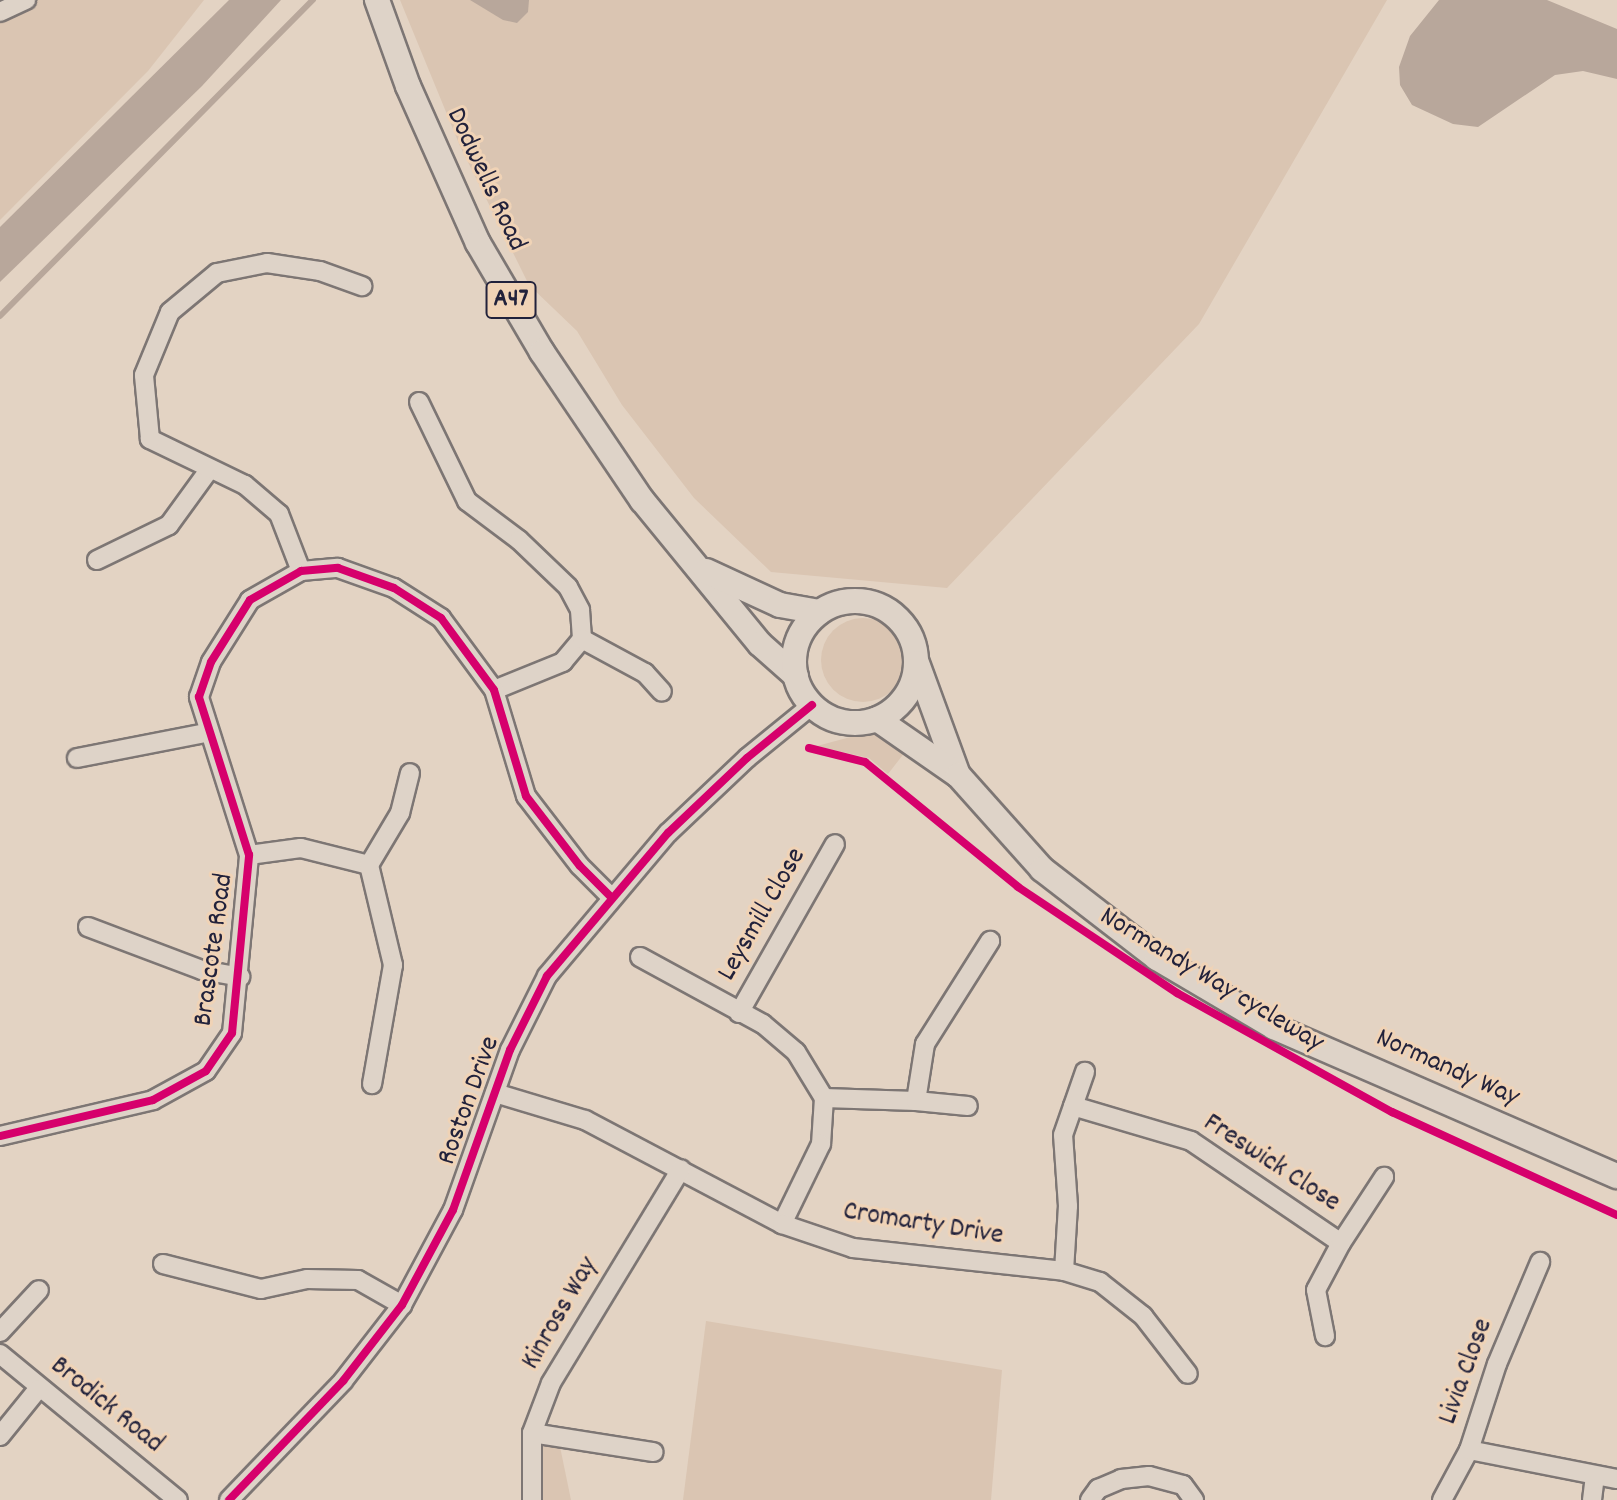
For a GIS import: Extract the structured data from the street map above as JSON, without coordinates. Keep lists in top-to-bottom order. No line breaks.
{"streets":{"main road":["Dodwells Road","A47","Normandy Way"],"street":["Leysmill Close","Brascote Road","Roston Drive","Freswick Close","Cromarty Drive","Kinross Way","Livia Close","Brodick Road"],"cycle path":["Normandy Way cycleway"]},"crossings":[["Dodwells Road","Normandy Way"],["Dodwells Road","Roston Drive"],["Brascote Road","Roston Drive"],["Normandy Way","Roston Drive"],["Roston Drive","Cromarty Drive"],["Cromarty Drive","Kinross Way"]]}
